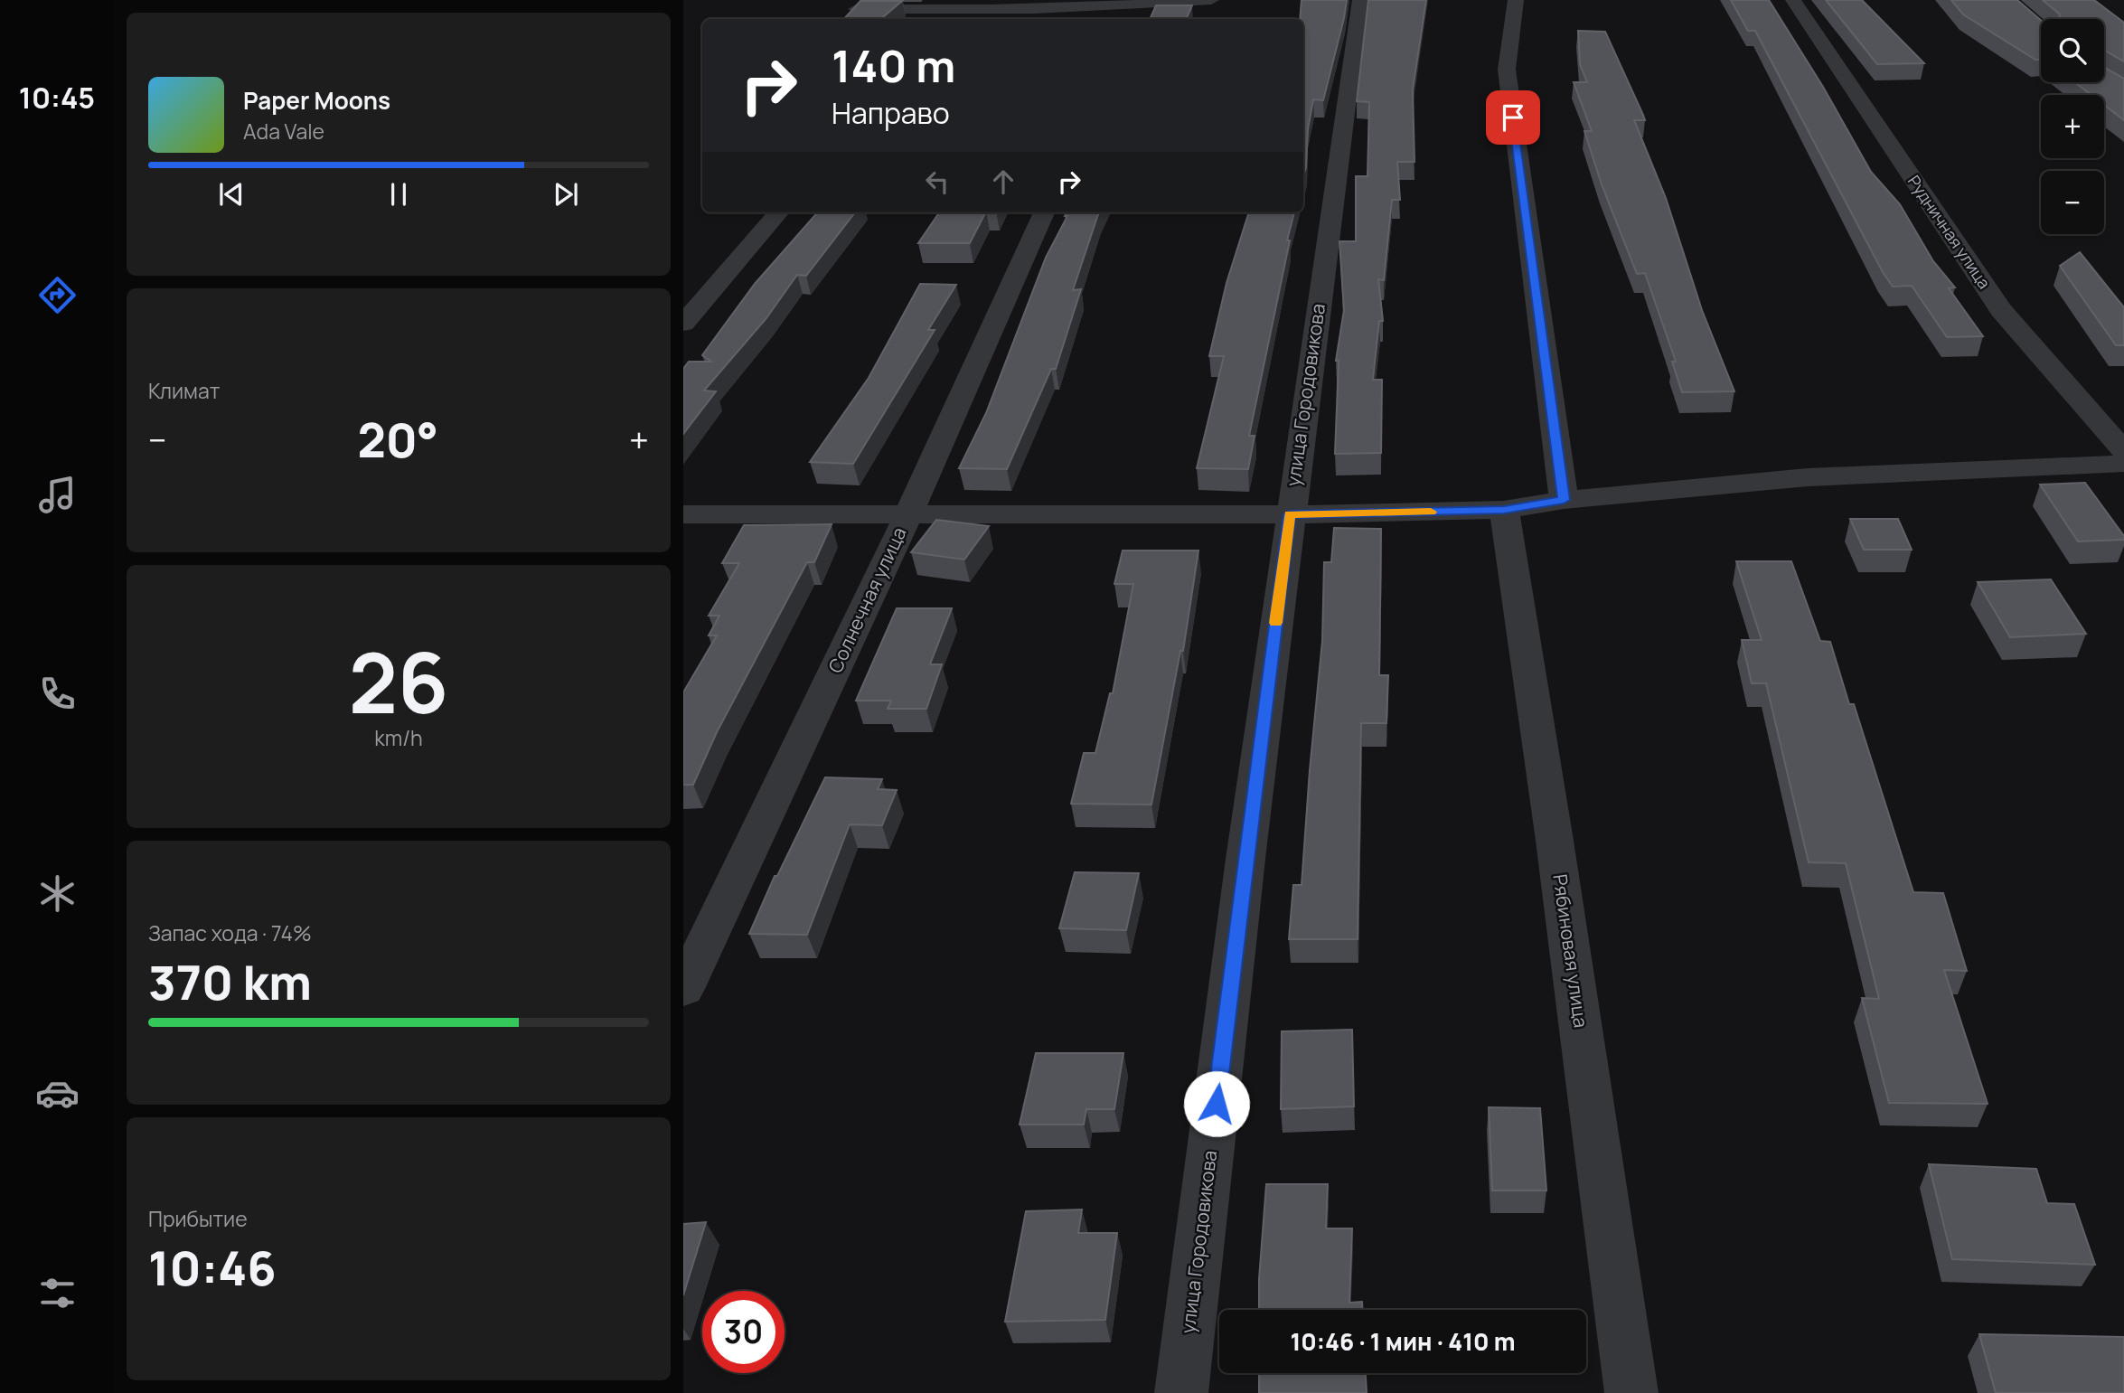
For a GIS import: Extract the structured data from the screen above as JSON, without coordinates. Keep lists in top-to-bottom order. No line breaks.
{"streets":{"street":["Рудничная улица","улица Городовикова","Солнечная улица","Рябиновая улица"]},"page":{"tabs":"10:45","map_buttons":["+","−"],"turn":["140 m","Направо"],"song":["Paper Moons","Ada Vale"],"tile":["Климат",["26","km/h"],["Запас хода · 74%","370 km"],["Прибытие","10:46"]],"heat":["−","20°","+"],"limit":"30","trip":"10:46 · 1 мин · 410 m"}}
